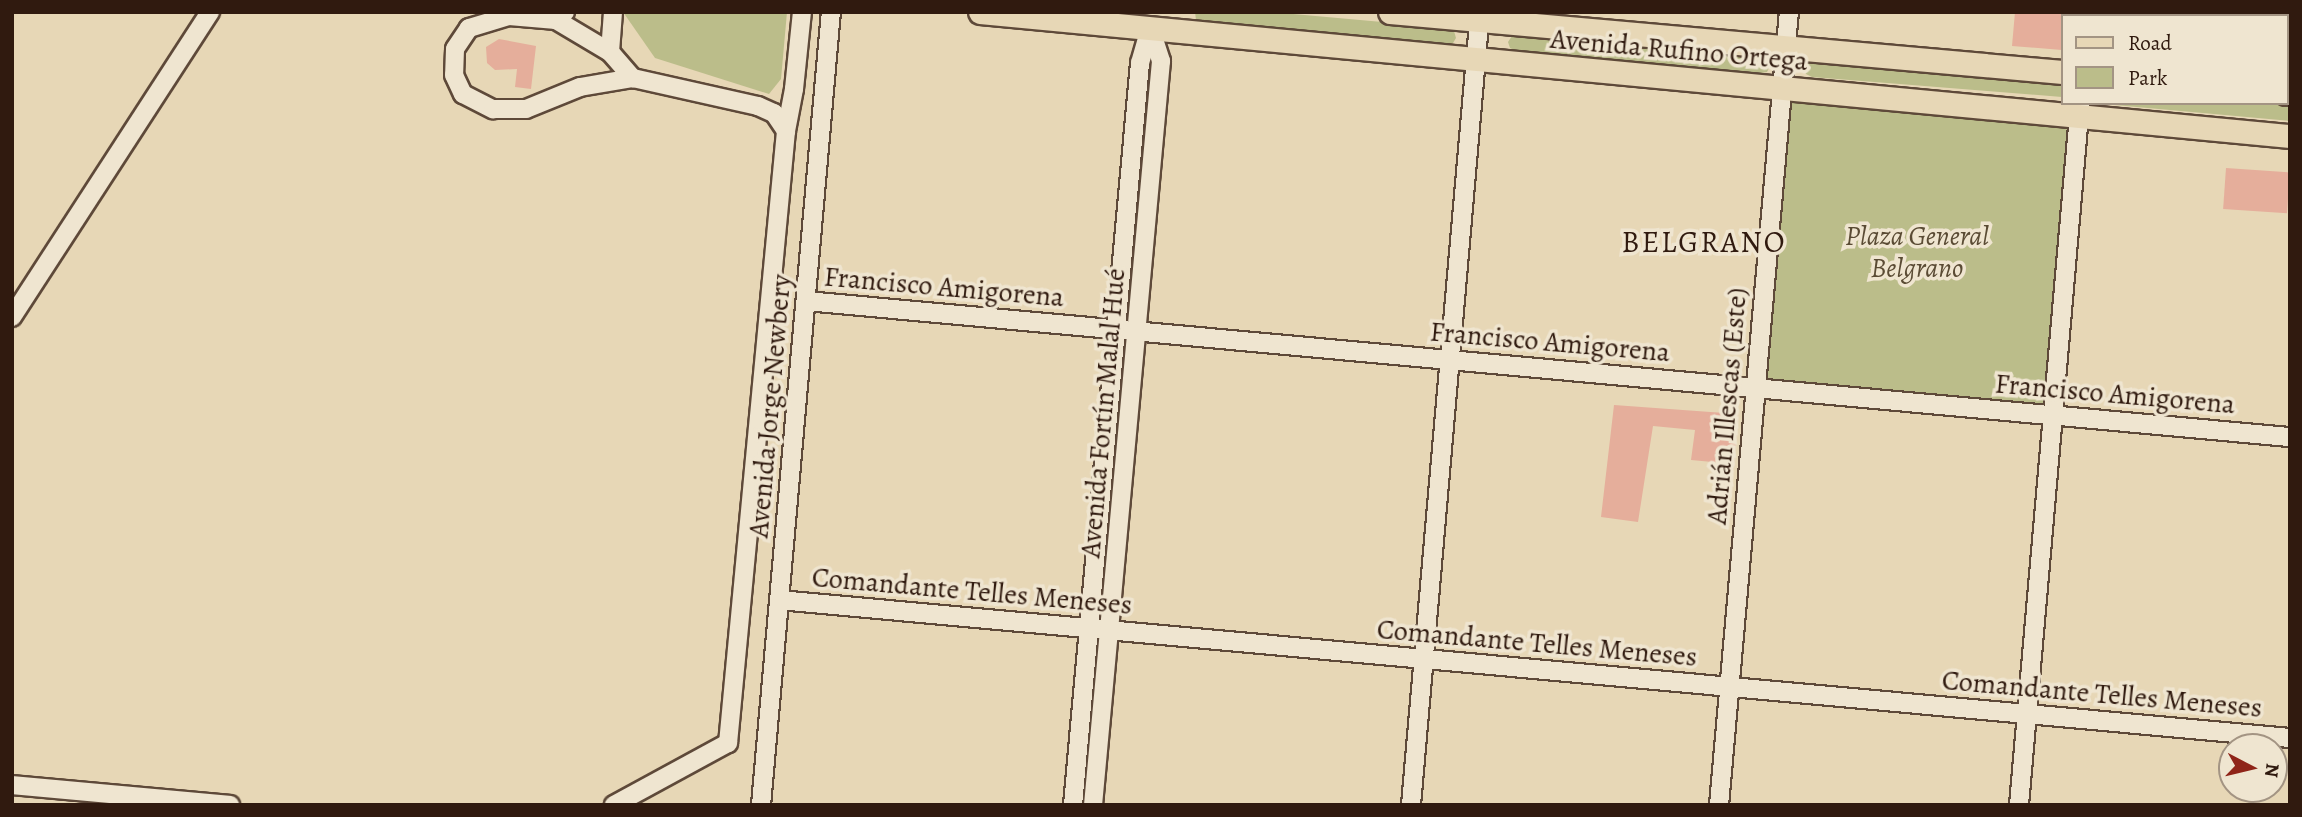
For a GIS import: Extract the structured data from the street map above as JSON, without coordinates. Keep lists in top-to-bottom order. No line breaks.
{"streets":{"main road":["Avenida Rufino Ortega"],"street":["Francisco Amigorena","Avenida Jorge Newbery","Adrián Illescas (Este)","Avenida Fortín Malal Hué","Comandante Telles Meneses"]},"crossings":[["Avenida Rufino Ortega","Adrián Illescas (Este)"],["Avenida Rufino Ortega","Avenida Fortín Malal Hué"],["Francisco Amigorena","Avenida Jorge Newbery"],["Francisco Amigorena","Adrián Illescas (Este)"],["Francisco Amigorena","Avenida Fortín Malal Hué"],["Avenida Jorge Newbery","Comandante Telles Meneses"],["Adrián Illescas (Este)","Comandante Telles Meneses"],["Avenida Fortín Malal Hué","Comandante Telles Meneses"]],"districts":["BELGRANO"],"parks":["Plaza General Belgrano"],"legend":["Road","Park"],"north":"right"}
